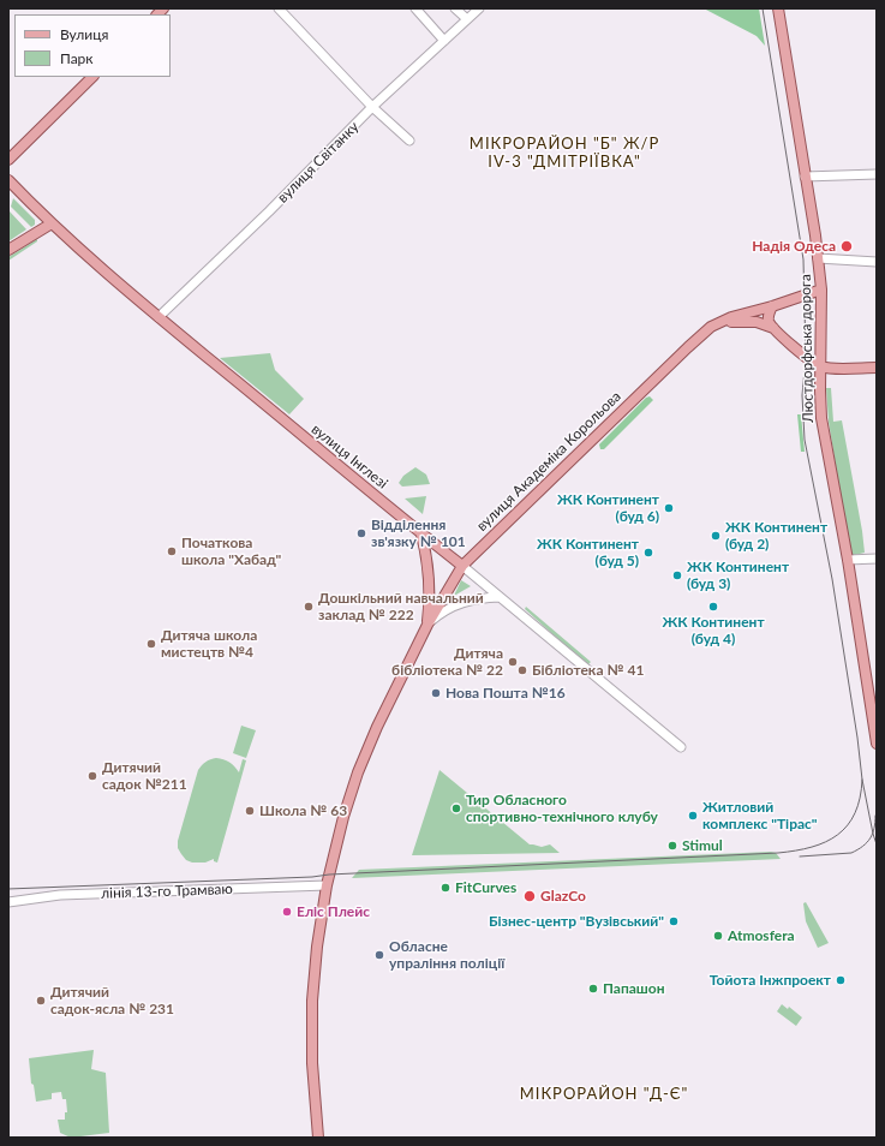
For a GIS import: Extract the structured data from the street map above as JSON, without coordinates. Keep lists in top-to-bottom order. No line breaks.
{"streets":{"main road":["Люстдорфська дорога","вулиця Інглезі","вулиця Академіка Корольова"],"street":["вулиця Світанку","лінія 13-го Трамваю"]},"crossings":[["вулиця Світанку","вулиця Інглезі"],["Люстдорфська дорога","вулиця Академіка Корольова"],["вулиця Інглезі","вулиця Академіка Корольова"],["вулиця Академіка Корольова","лінія 13-го Трамваю"]],"districts":["МІКРОРАЙОН \"Б\" Ж/Р IV-3 \"ДМІТРІЇВКА\"","МІКРОРАЙОН \"Д-Є\""],"places":["Надія Одеса","ЖК Континент (буд 6)","Відділення зв'язку № 101","ЖК Континент (буд 2)","Початкова школа \"Хабад\"","ЖК Континент (буд 5)","ЖК Континент (буд 3)","Дошкільний навчальний заклад № 222","ЖК Континент (буд 4)","Дитяча школа мистецтв №4","Дитяча бібліотека № 22","Бібліотека № 41","Нова Пошта №16","Дитячий садок №211","Тир Обласного спортивно-технічного клубу","Школа № 63","Житловий комплекс \"Тірас\"","Stimul","FitCurves","GlazCo","Еліс Плейс","Бізнес-центр \"Вузівський\"","Atmosfera","Обласне упраління поліції","Тойота Інжпроект","Папашон","Дитячий садок-ясла № 231"],"legend":["Вулиця","Парк"]}
